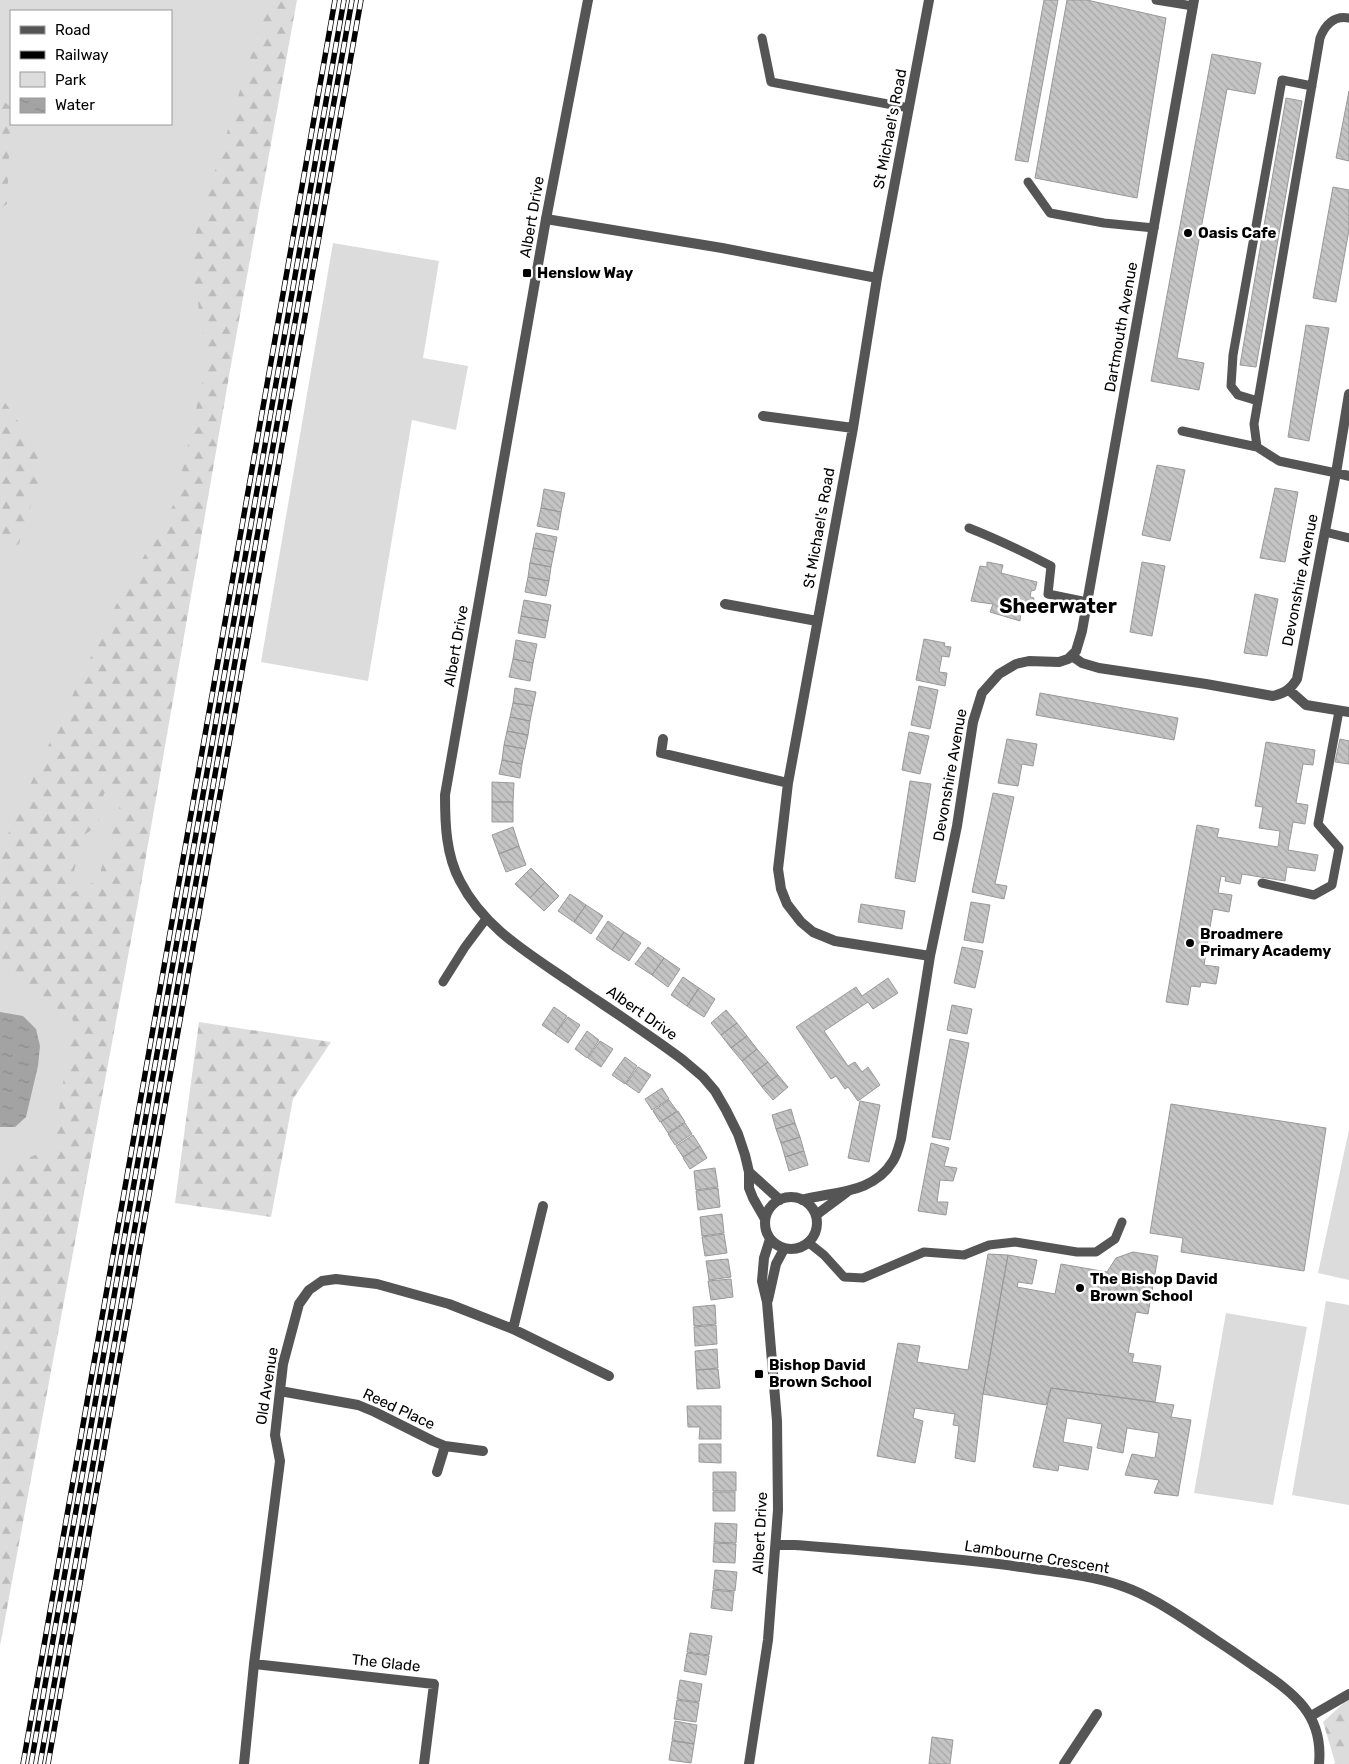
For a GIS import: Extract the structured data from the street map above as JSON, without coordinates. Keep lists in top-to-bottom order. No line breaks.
{"streets":{"street":["St Michael's Road","Albert Drive","Dartmouth Avenue","Devonshire Avenue","Old Avenue","Reed Place","Lambourne Crescent","The Glade"]},"crossings":[["St Michael's Road","Devonshire Avenue"],["Albert Drive","Devonshire Avenue"],["Albert Drive","Lambourne Crescent"],["Dartmouth Avenue","Devonshire Avenue"],["Old Avenue","Reed Place"],["Old Avenue","The Glade"]],"districts":["Sheerwater"],"places":{"other":["Oasis Cafe","Broadmere Primary Academy","The Bishop David Brown School"],"transit":["Henslow Way","Bishop David Brown School"]},"legend":["Road","Railway","Park","Water"]}
